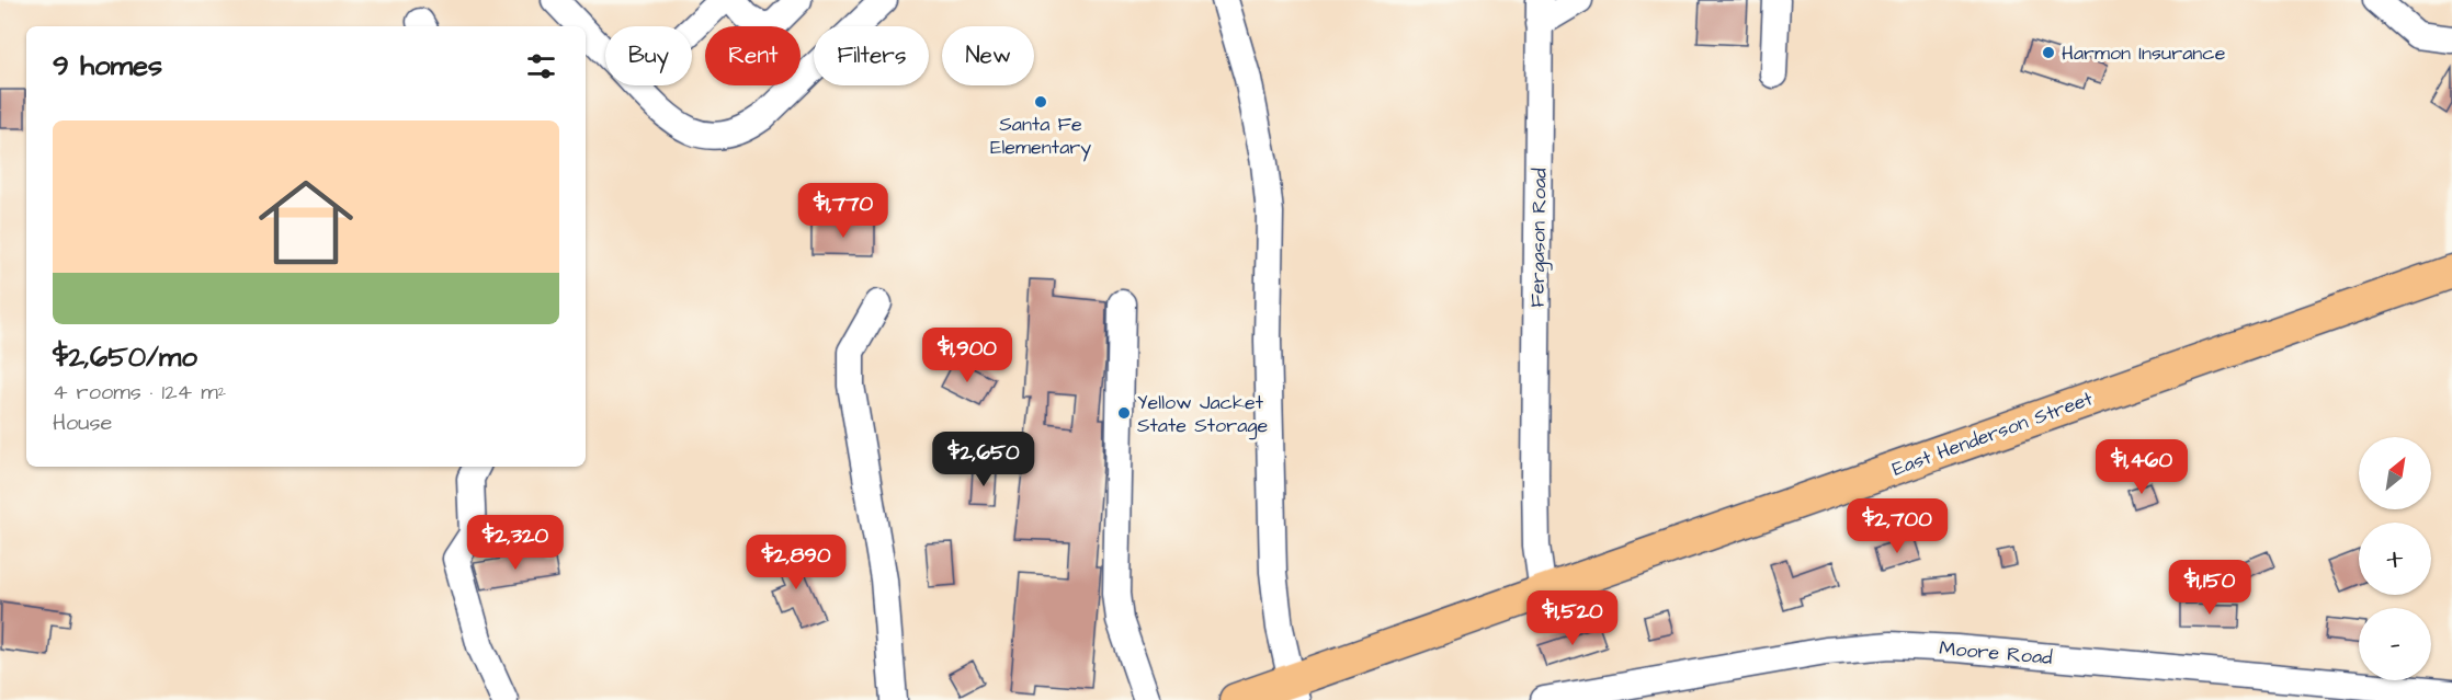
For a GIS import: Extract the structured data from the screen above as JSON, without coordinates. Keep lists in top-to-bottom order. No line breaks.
{"streets":{"main road":["East Henderson Street"],"street":["Fergason Road","Moore Road"]},"crossings":[["Fergason Road","East Henderson Street"]],"places":["Harmon Insurance","Santa Fe Elementary","Yellow Jacket State Storage"],"north":"top right","page":{"chip":["Buy","Rent","Filters","New"],"heading":"9 homes","list":[{"name":"$2,650/mo","note":"4 rooms · 124 m² · House"}],"price":["$1,770","$1,900","$2,650","$1,460","$2,700","$2,320","$2,890","$1,150","$1,520"],"map_buttons":["+","−"]}}
